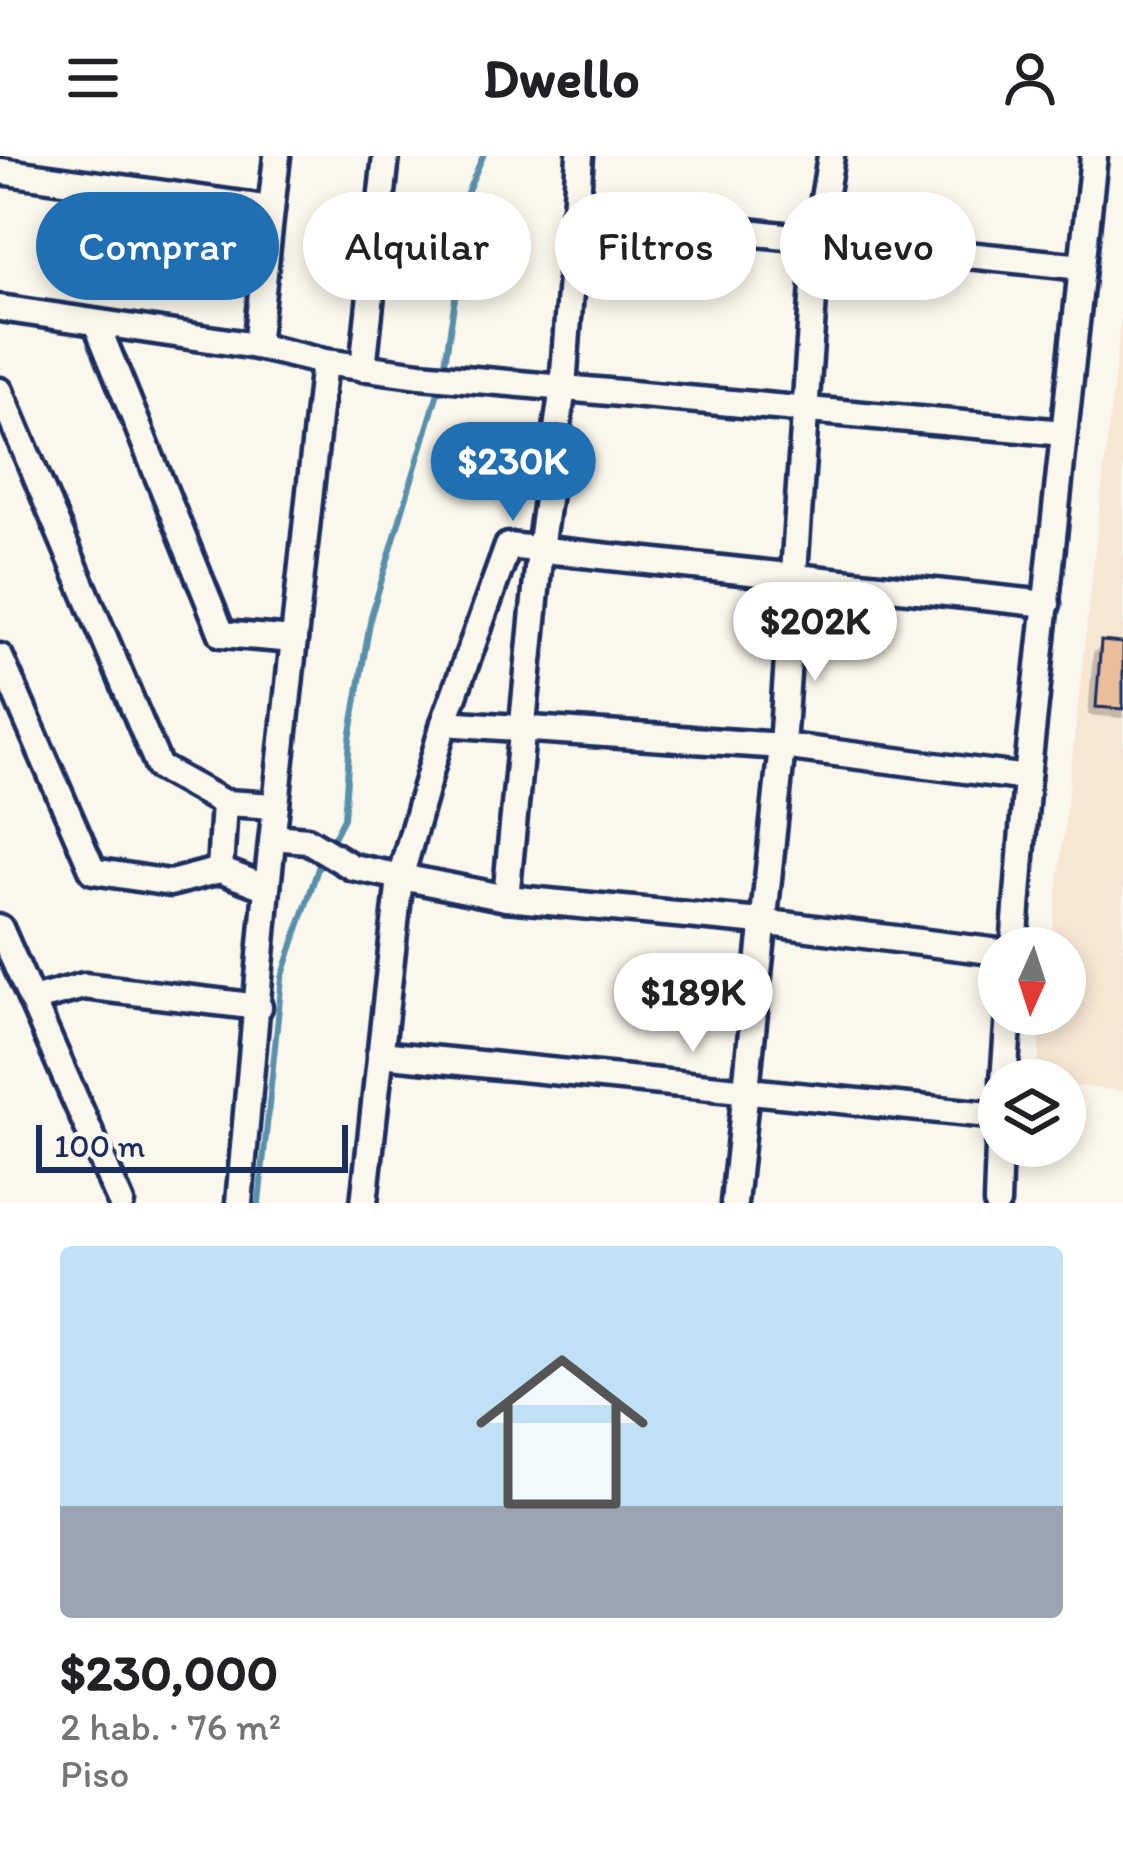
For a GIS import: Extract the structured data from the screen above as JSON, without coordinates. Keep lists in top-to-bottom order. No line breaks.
{"scale_bar":"100 m","north":"bottom","page":{"header":"Dwello","chip":["Comprar","Alquilar","Filtros","Nuevo"],"price":["$230K","$202K","$189K"],"scale":"100 m","list":[{"name":"$230,000","note":"2 hab. · 76 m² · Piso"}]}}
